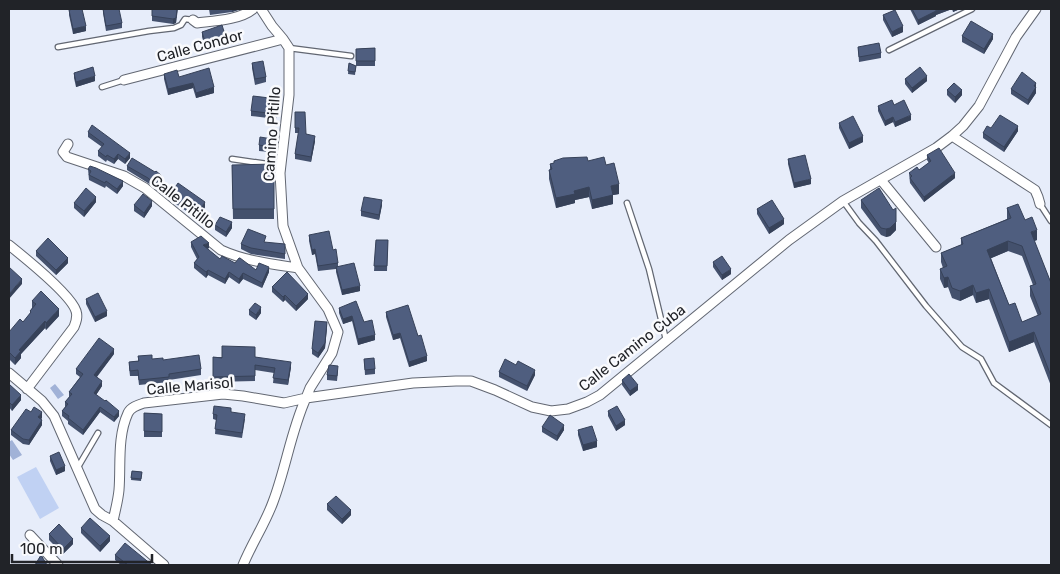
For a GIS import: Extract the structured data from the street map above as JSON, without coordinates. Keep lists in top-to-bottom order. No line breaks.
{"streets":{"street":["Calle Condor","Camino Pitillo","Calle Pitillo","Calle Camino Cuba","Calle Marisol"]},"crossings":[["Camino Pitillo","Calle Pitillo"],["Camino Pitillo","Calle Camino Cuba"],["Camino Pitillo","Calle Marisol"],["Calle Camino Cuba","Calle Marisol"]],"scale_bar":"100 m"}
